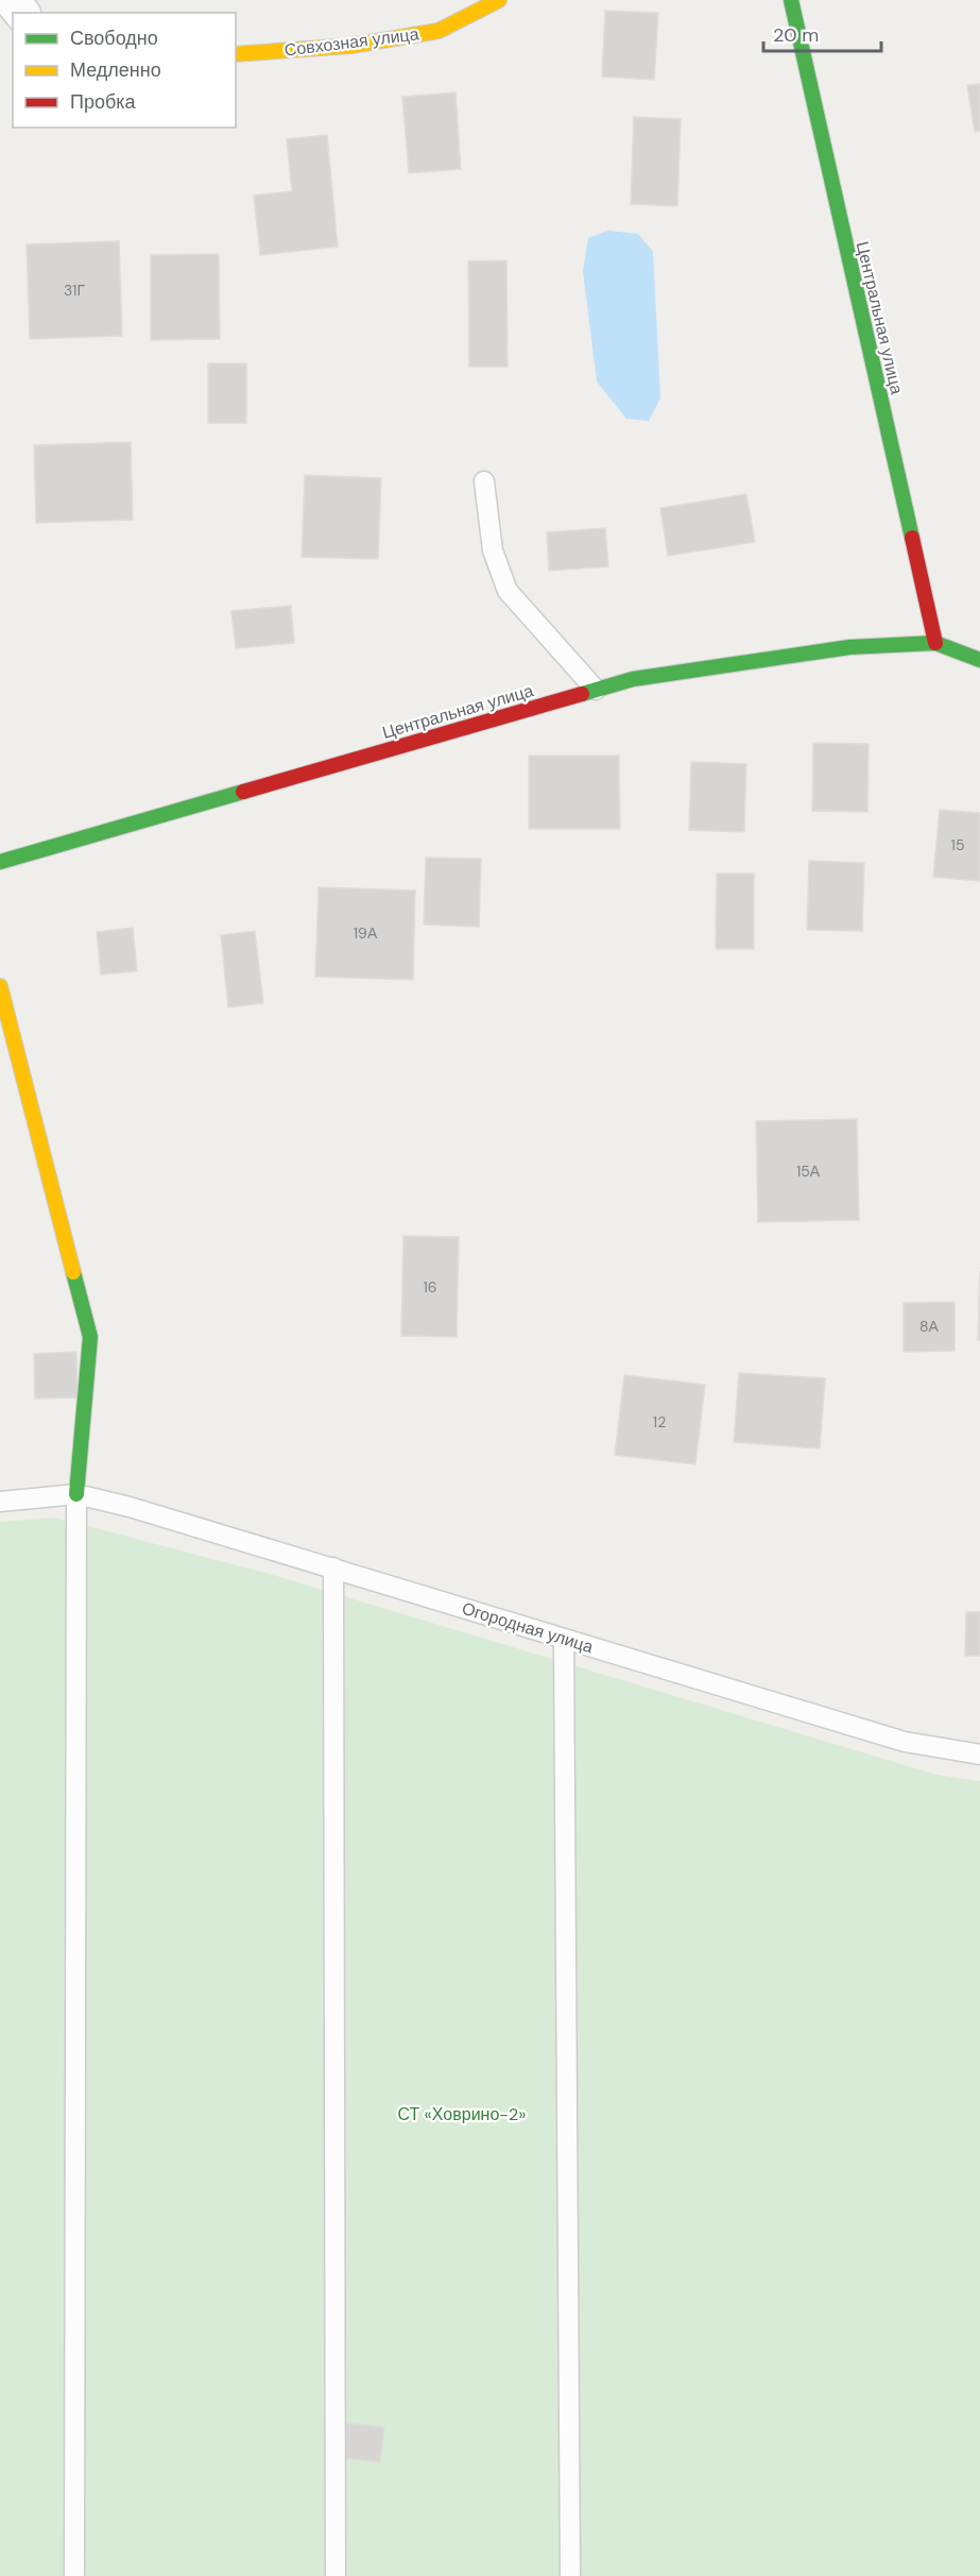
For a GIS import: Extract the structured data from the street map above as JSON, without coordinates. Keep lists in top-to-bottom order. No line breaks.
{"streets":{"street":["Совхозная улица","Центральная улица"],"lane":["Огородная улица"]},"parks":["СТ «Ховрино-2»"],"house_numbers":["31Г","15","19А","15А","16","8А","12"],"legend":["Свободно","Медленно","Пробка"],"scale_bar":"20 m"}
